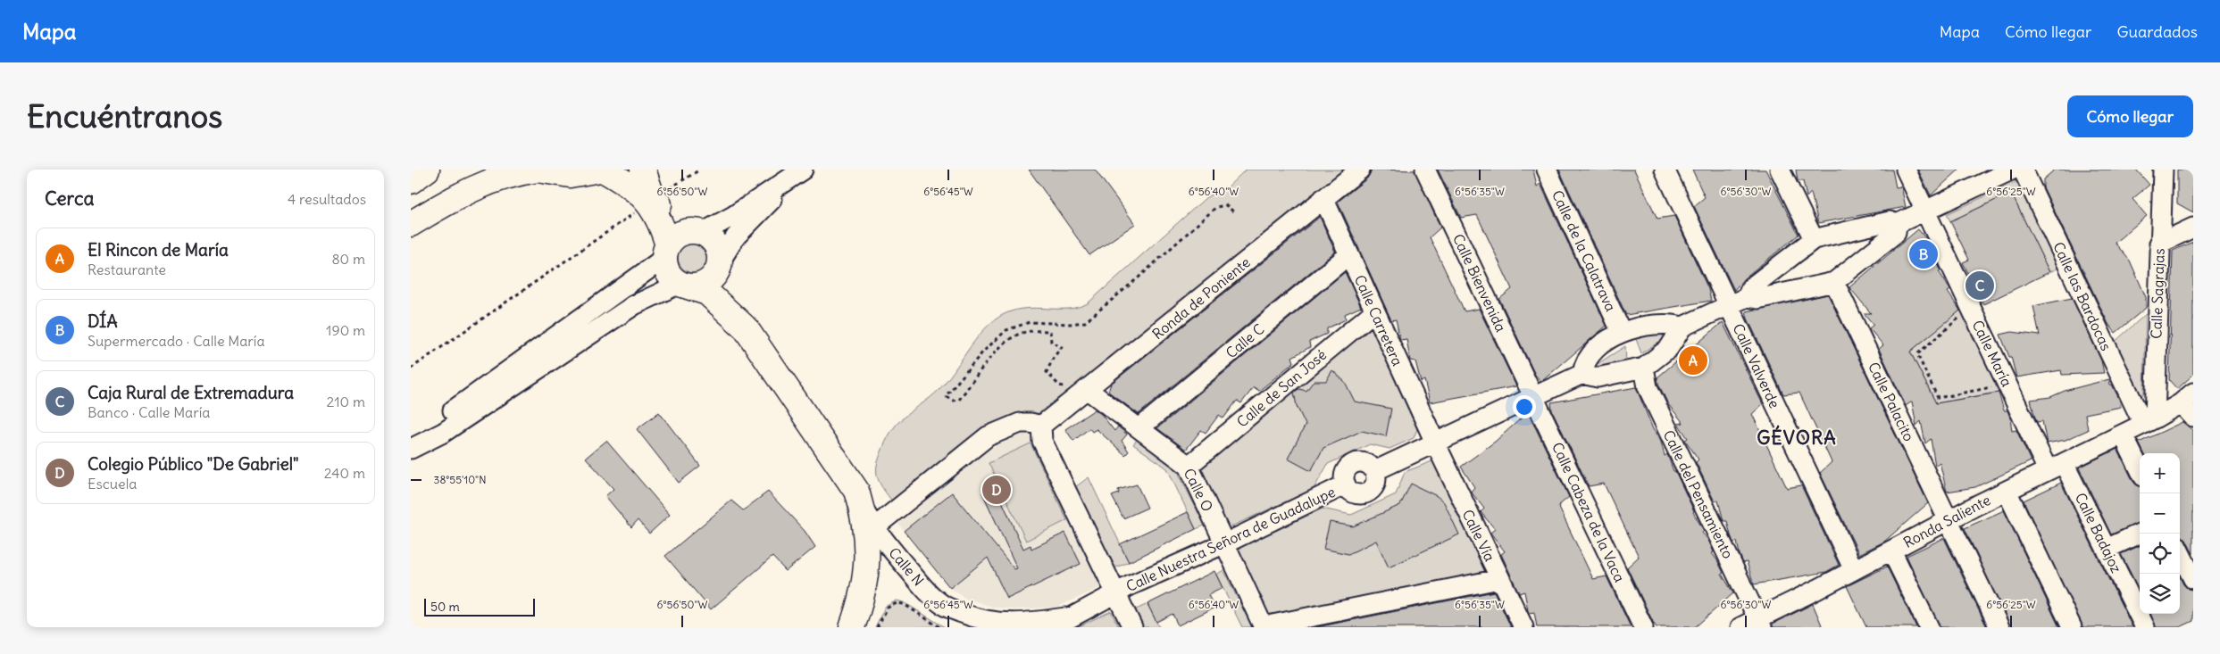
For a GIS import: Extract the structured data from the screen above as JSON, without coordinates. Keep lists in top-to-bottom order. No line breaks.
{"streets":{"street":["Calle de la Calatrava","Calle Bienvenida","Calle Sagrajas","Calle las Bardocas","Ronda de Poniente","Calle Carretera","Calle C","Calle María","Calle Valverde","Calle de San José","Calle Palacito","Calle O","Calle del Pensamiento","Calle Cabeza de la Vaca","Ronda Saliente","Calle Badajoz","Calle Vía","Calle Nuestra Señora de Guadalupe","Calle N"]},"crossings":[["Calle Bienvenida","Calle Cabeza de la Vaca"],["Calle Sagrajas","Calle las Bardocas"],["Calle Sagrajas","Ronda Saliente"],["Calle las Bardocas","Ronda Saliente"],["Ronda de Poniente","Calle Carretera"],["Ronda de Poniente","Calle O"],["Ronda de Poniente","Calle Nuestra Señora de Guadalupe"],["Calle Carretera","Calle C"],["Calle Carretera","Calle de San José"],["Calle Carretera","Calle Vía"],["Calle Carretera","Calle Nuestra Señora de Guadalupe"],["Calle C","Calle O"],["Calle María","Ronda Saliente"],["Calle María","Calle Badajoz"],["Calle Valverde","Ronda Saliente"],["Calle de San José","Calle O"],["Calle Palacito","Ronda Saliente"],["Calle O","Calle Nuestra Señora de Guadalupe"],["Calle del Pensamiento","Ronda Saliente"],["Ronda Saliente","Calle Badajoz"],["Calle Vía","Calle Nuestra Señora de Guadalupe"],["Calle Nuestra Señora de Guadalupe","Calle N"]],"districts":["GÉVORA"],"scale_bar":"50 m","page":{"header":"Mapa","nav":["Mapa","Cómo llegar","Guardados"],"buttons":"Cómo llegar","title":"Encuéntranos","heading":["Cerca","4 resultados"],"list":[{"mark":"A","name":"El Rincon de María","note":"Restaurante","value":"80 m"},{"mark":"B","name":"DÍA","note":"Supermercado · Calle María","value":"190 m"},{"mark":"C","name":"Caja Rural de Extremadura","note":"Banco · Calle María","value":"210 m"},{"mark":"D","name":"Colegio Público \"De Gabriel\"","note":"Escuela","value":"240 m"}],"pins":["B","C","A","D"],"map_buttons":["+","−"],"scale":"50 m"},"coordinates":["6°56'50\"W","6°56'45\"W","6°56'40\"W","6°56'35\"W","6°56'30\"W","6°56'25\"W","38°55'10\"N"]}
